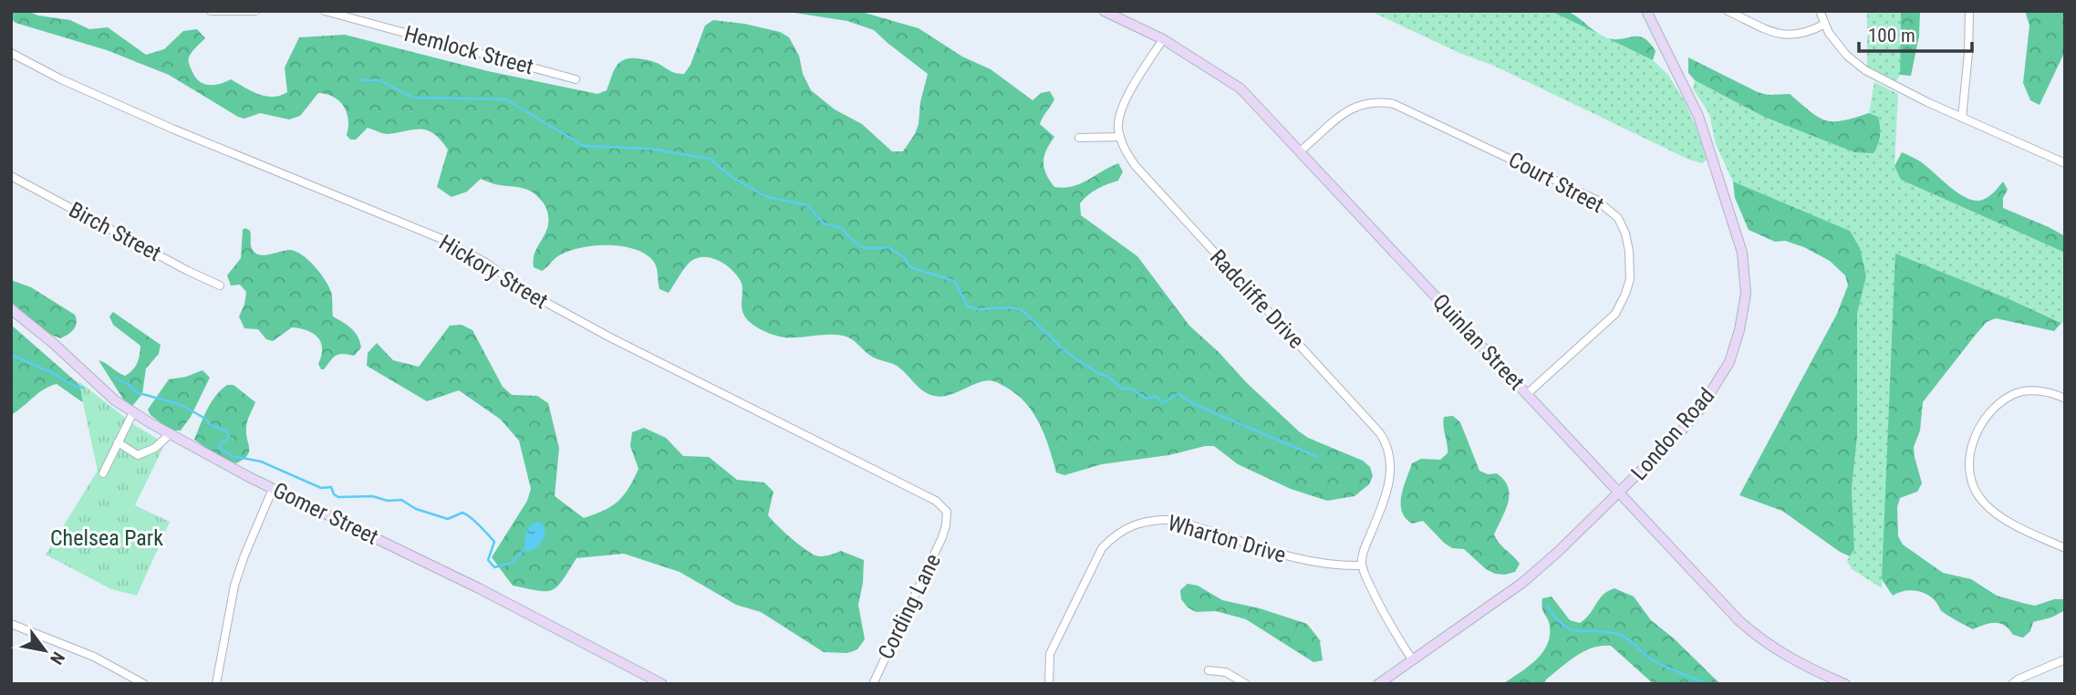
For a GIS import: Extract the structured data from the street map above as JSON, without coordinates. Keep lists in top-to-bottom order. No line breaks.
{"streets":{"street":["Hemlock Street","Court Street","Birch Street","Hickory Street","Radcliffe Drive","Quinlan Street","London Road","Gomer Street","Wharton Drive","Cording Lane"]},"crossings":[["Court Street","Quinlan Street"],["Hickory Street","Cording Lane"],["Radcliffe Drive","Wharton Drive"],["Quinlan Street","London Road"]],"parks":["Chelsea Park"],"scale_bar":"100 m","north":"bottom right"}
